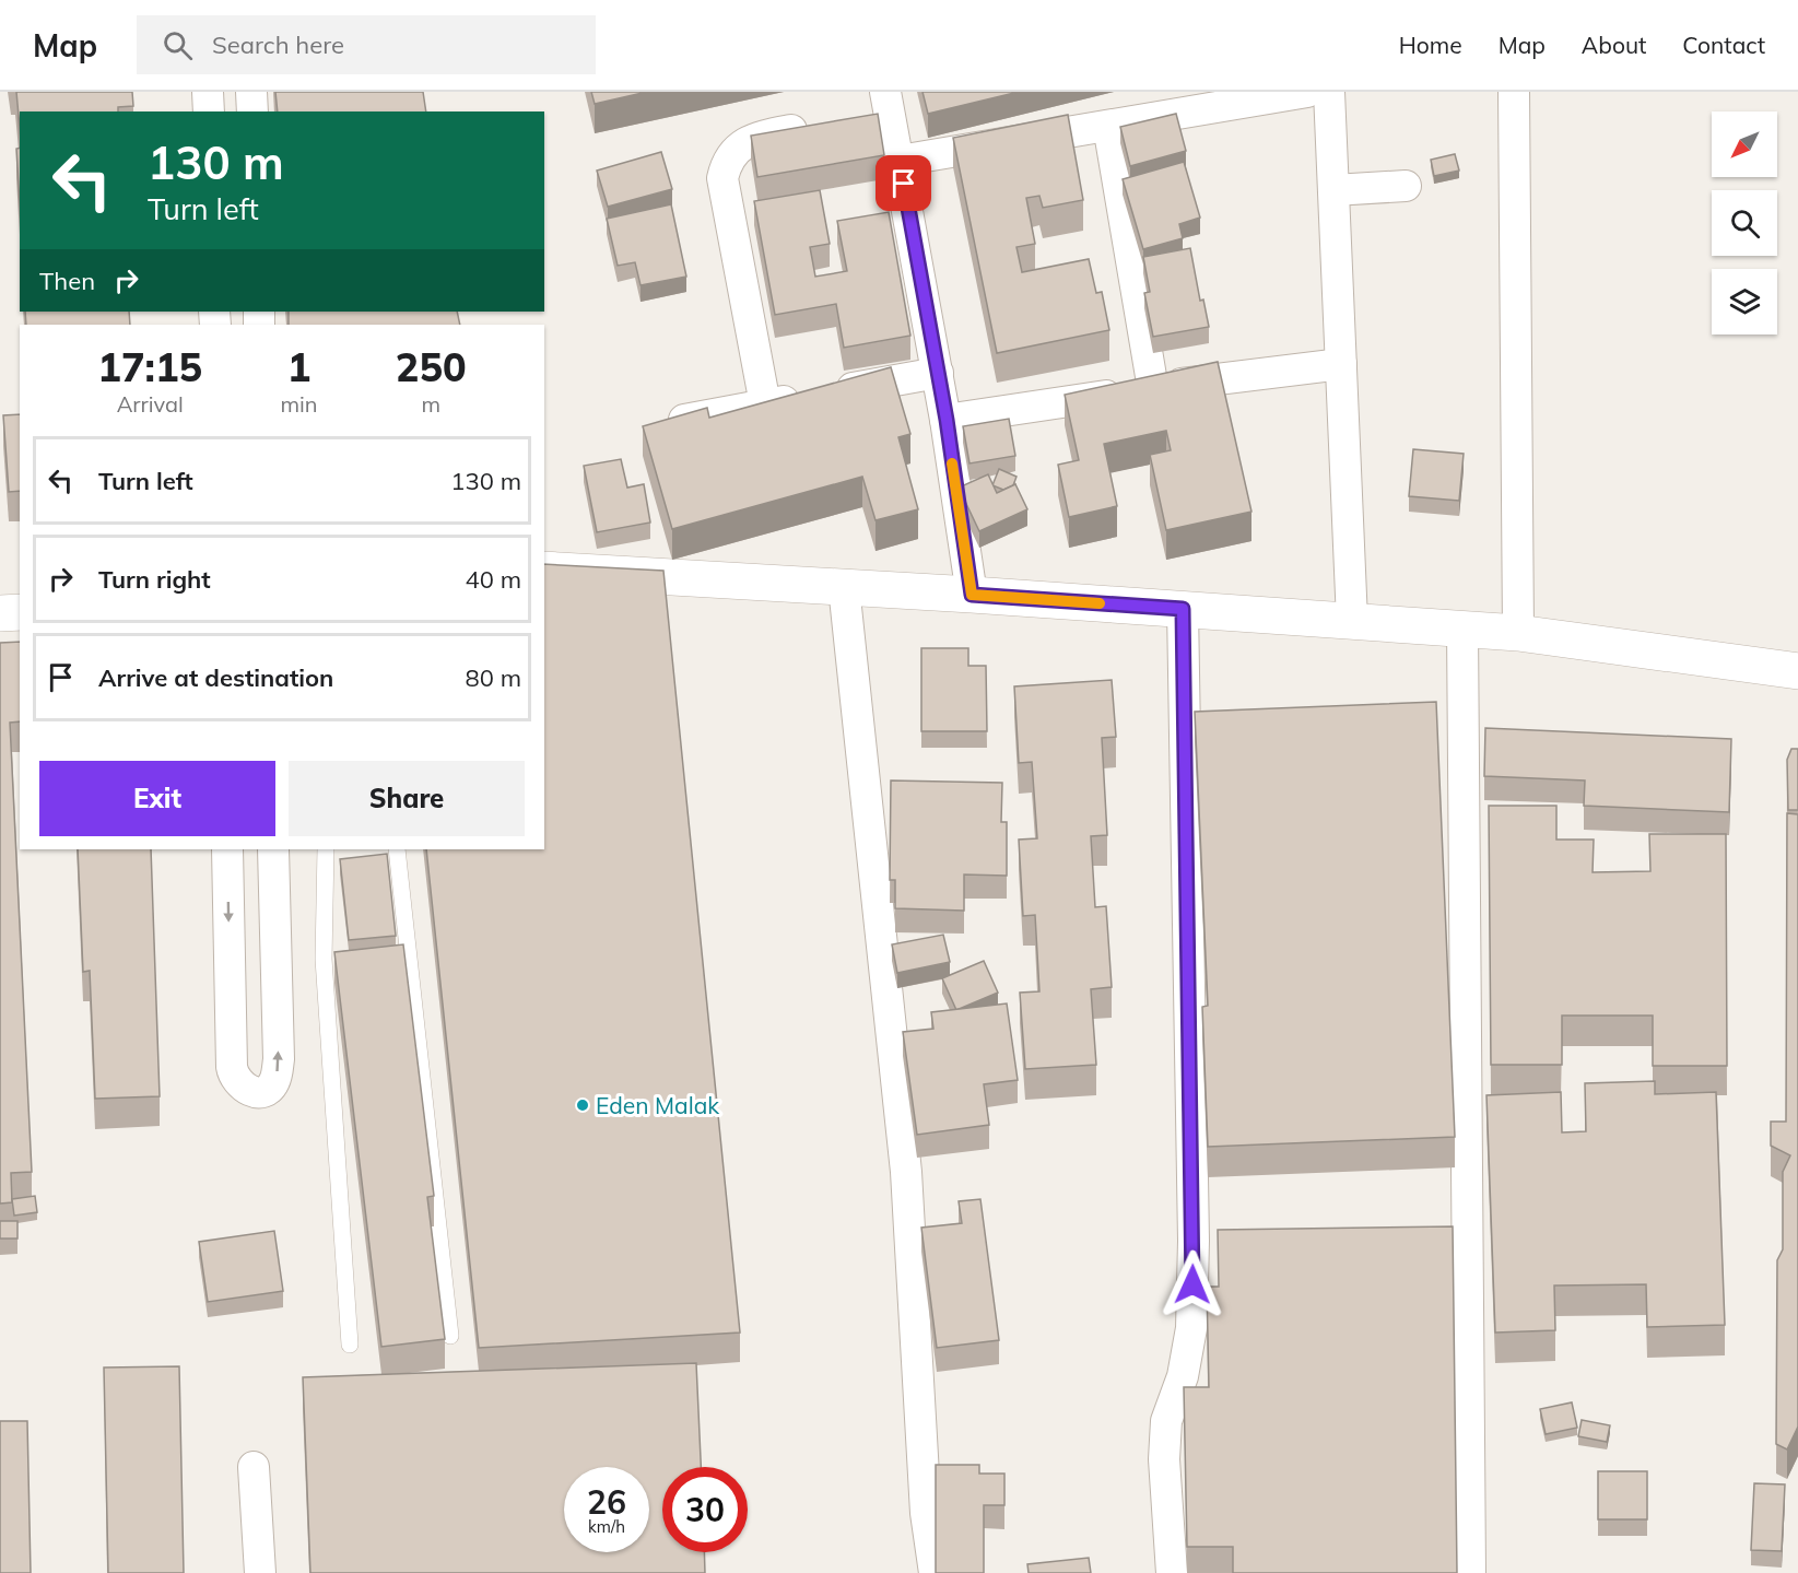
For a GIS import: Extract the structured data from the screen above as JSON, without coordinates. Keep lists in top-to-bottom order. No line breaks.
{"places":["Eden Malak"],"north":"bottom left","page":{"header":"Map","search":"Search here","nav":["Home","Map","About","Contact"],"turn":["130 m","Turn left"],"then":"Then","eta":["17:15","Arrival","1","min","250","m"],"list":[{"name":"Turn left","value":"130 m"},{"name":"Turn right","value":"40 m"},{"name":"Arrive at destination","value":"80 m"}],"buttons":["Exit","Share"],"speed":"26 km/h","limit":"30"}}
